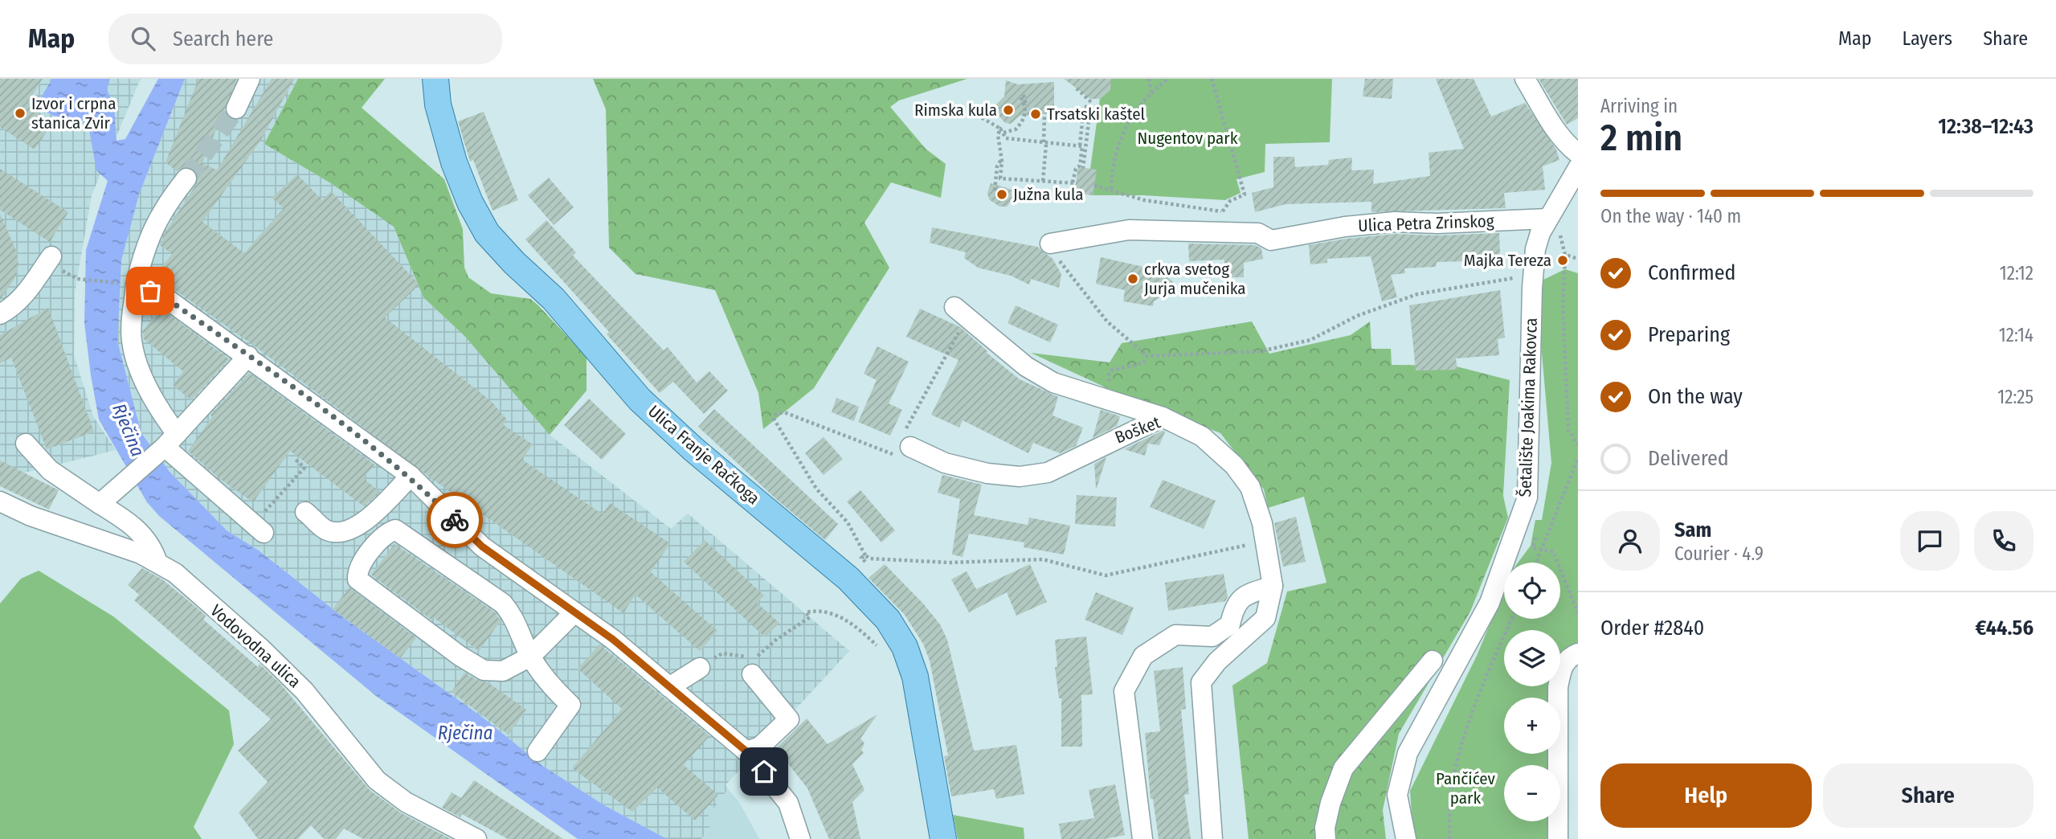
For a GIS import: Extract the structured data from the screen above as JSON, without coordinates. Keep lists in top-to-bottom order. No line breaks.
{"streets":{"main road":["Ulica Franje Račkoga"],"street":["Ulica Petra Zrinskog","Šetalište Joakima Rakovca","Bošket","Vodovodna ulica"]},"crossings":[["Ulica Petra Zrinskog","Šetalište Joakima Rakovca"]],"water":["Rječina"],"parks":["Nugentov park","Pančićev park"],"places":["Rimska kula","Izvor i crpna stanica Zvir","Trsatski kaštel","Južna kula","Majka Tereza","crkva svetog Jurja mučenika"],"page":{"header":"Map","search":"Search here","nav":["Map","Layers","Share"],"heading":["2 min","Arriving in","12:38–12:43"],"panel":["Sam","Courier · 4.9","Order #2840","€44.56"],"bar":"On the way · 140 m","list":[["Confirmed","12:12"],["Preparing","12:14"],["On the way","12:25"],"Delivered"],"map_buttons":["+","−"],"buttons":["Help","Share"]}}
